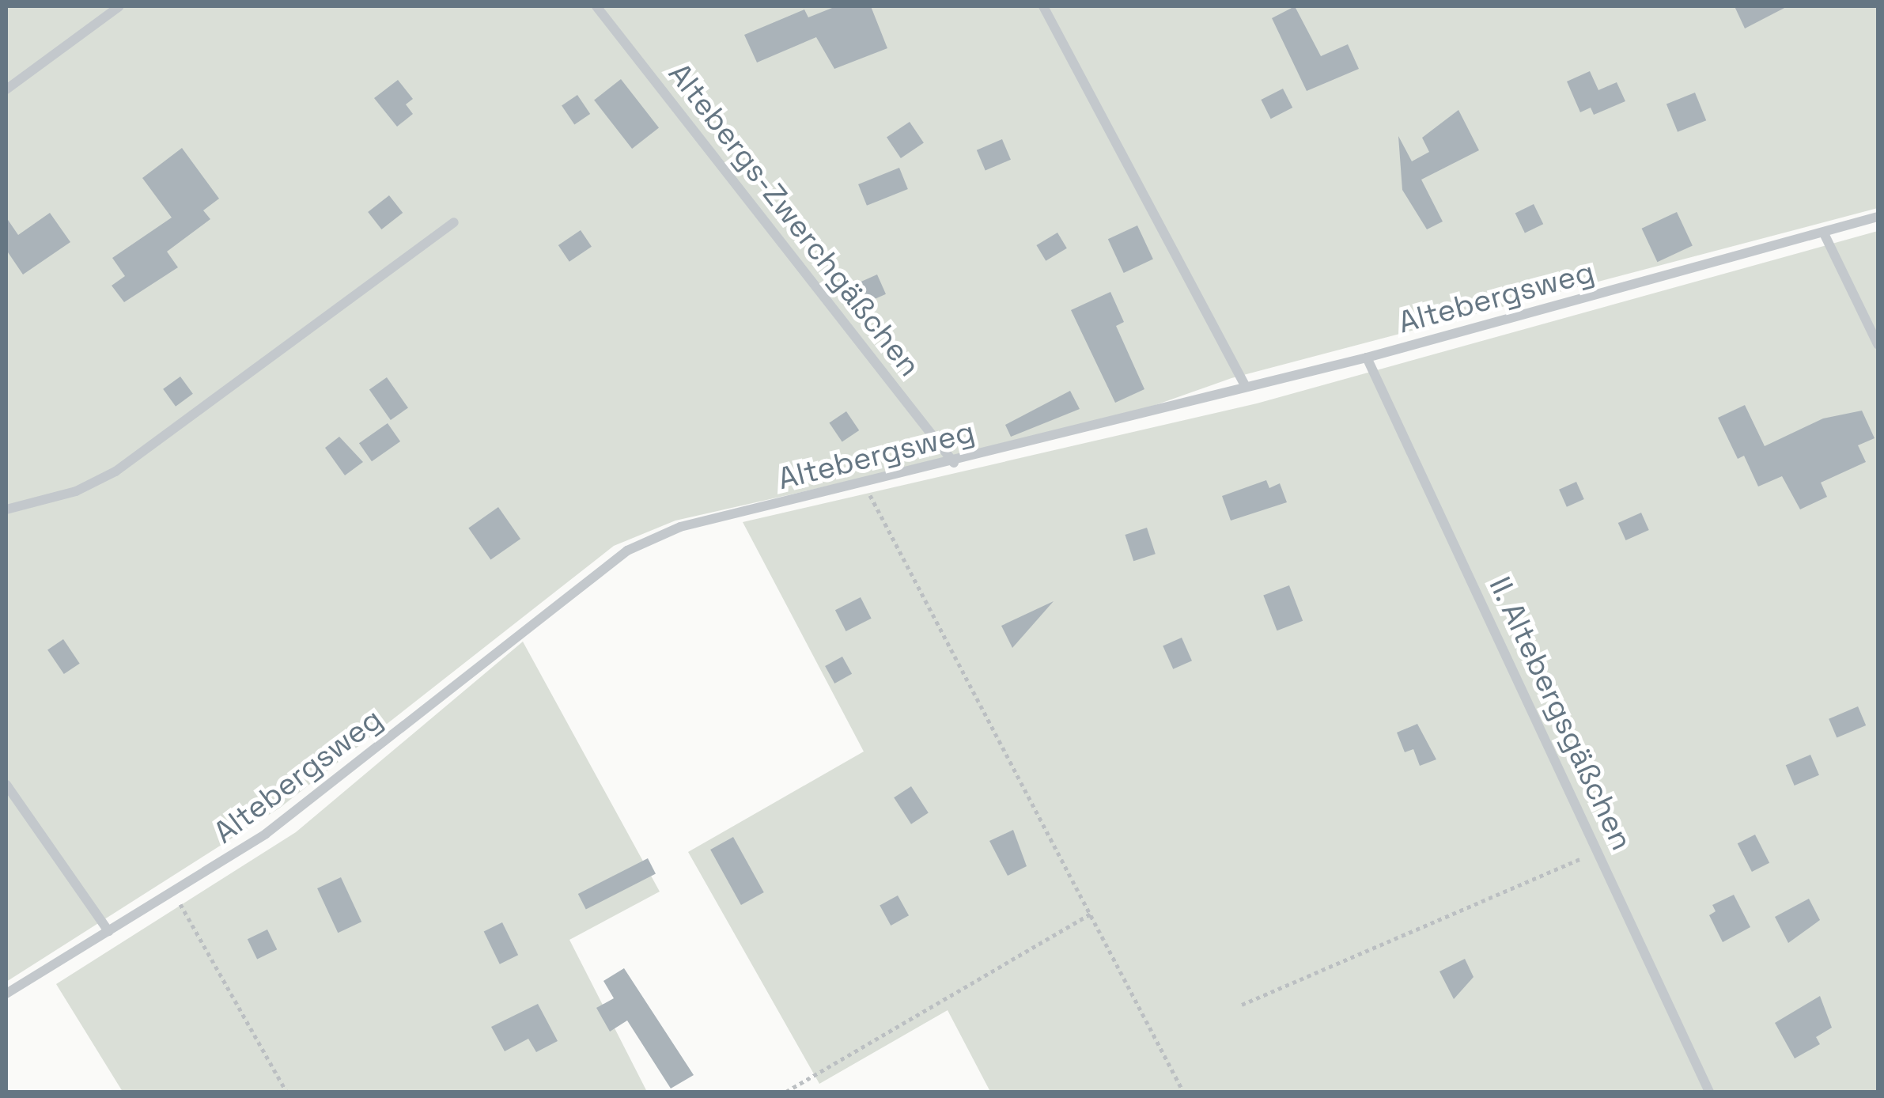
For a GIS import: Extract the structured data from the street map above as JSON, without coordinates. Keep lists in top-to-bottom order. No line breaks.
{"streets":{"lane":["Altebergs-Zwerchgäßchen","Altebergsweg","II. Altebergsgäßchen"]},"crossings":[["Altebergs-Zwerchgäßchen","Altebergsweg"],["Altebergsweg","II. Altebergsgäßchen"]]}
